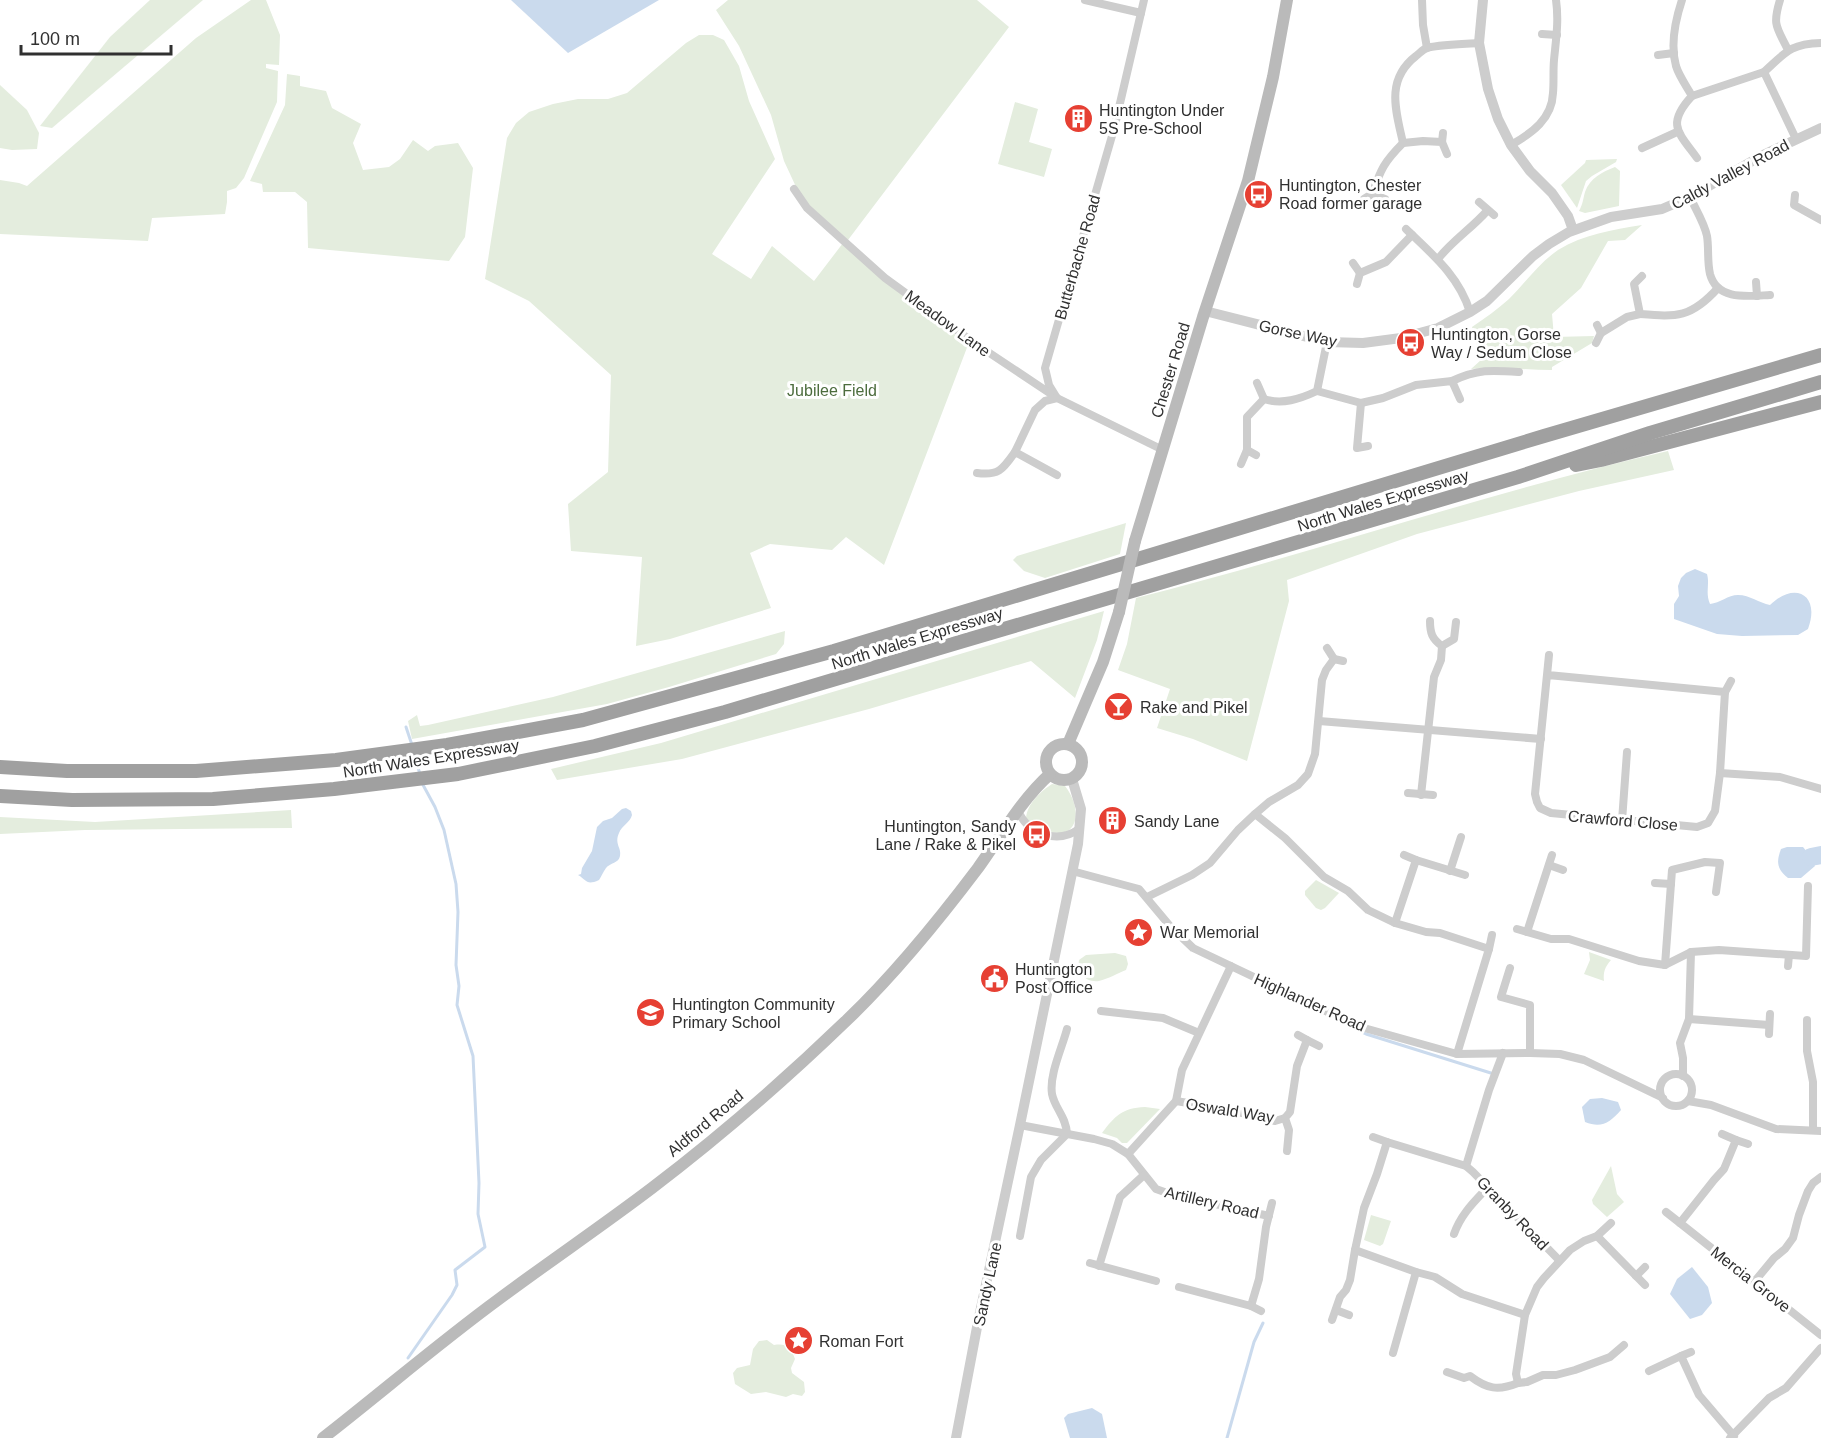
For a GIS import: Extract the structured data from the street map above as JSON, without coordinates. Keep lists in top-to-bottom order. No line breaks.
{"streets":{"highway":["North Wales Expressway"],"main road":["Chester Road","Aldford Road"],"street":["Caldy Valley Road","Butterbache Road","Meadow Lane","Gorse Way","Crawford Close","Highlander Road","Oswald Way","Artillery Road","Granby Road","Mercia Grove","Sandy Lane"]},"crossings":[["Caldy Valley Road","Gorse Way"],["Butterbache Road","Meadow Lane"],["Gorse Way","Chester Road"],["Chester Road","Aldford Road"],["Chester Road","Sandy Lane"],["Highlander Road","Sandy Lane"],["Aldford Road","Sandy Lane"],["Artillery Road","Sandy Lane"]],"parks":["Jubilee Field"],"places":{"building":["Huntington Under 5S Pre-School","Sandy Lane"],"bus stop":["Huntington, Chester Road former garage","Huntington, Gorse Way / Sedum Close","Huntington, Sandy Lane / Rake & Pikel"],"bar":["Rake and Pikel"],"place":["War Memorial","Roman Fort"],"public building":["Huntington Post Office"],"school or university":["Huntington Community Primary School"]},"scale_bar":"100 m"}
